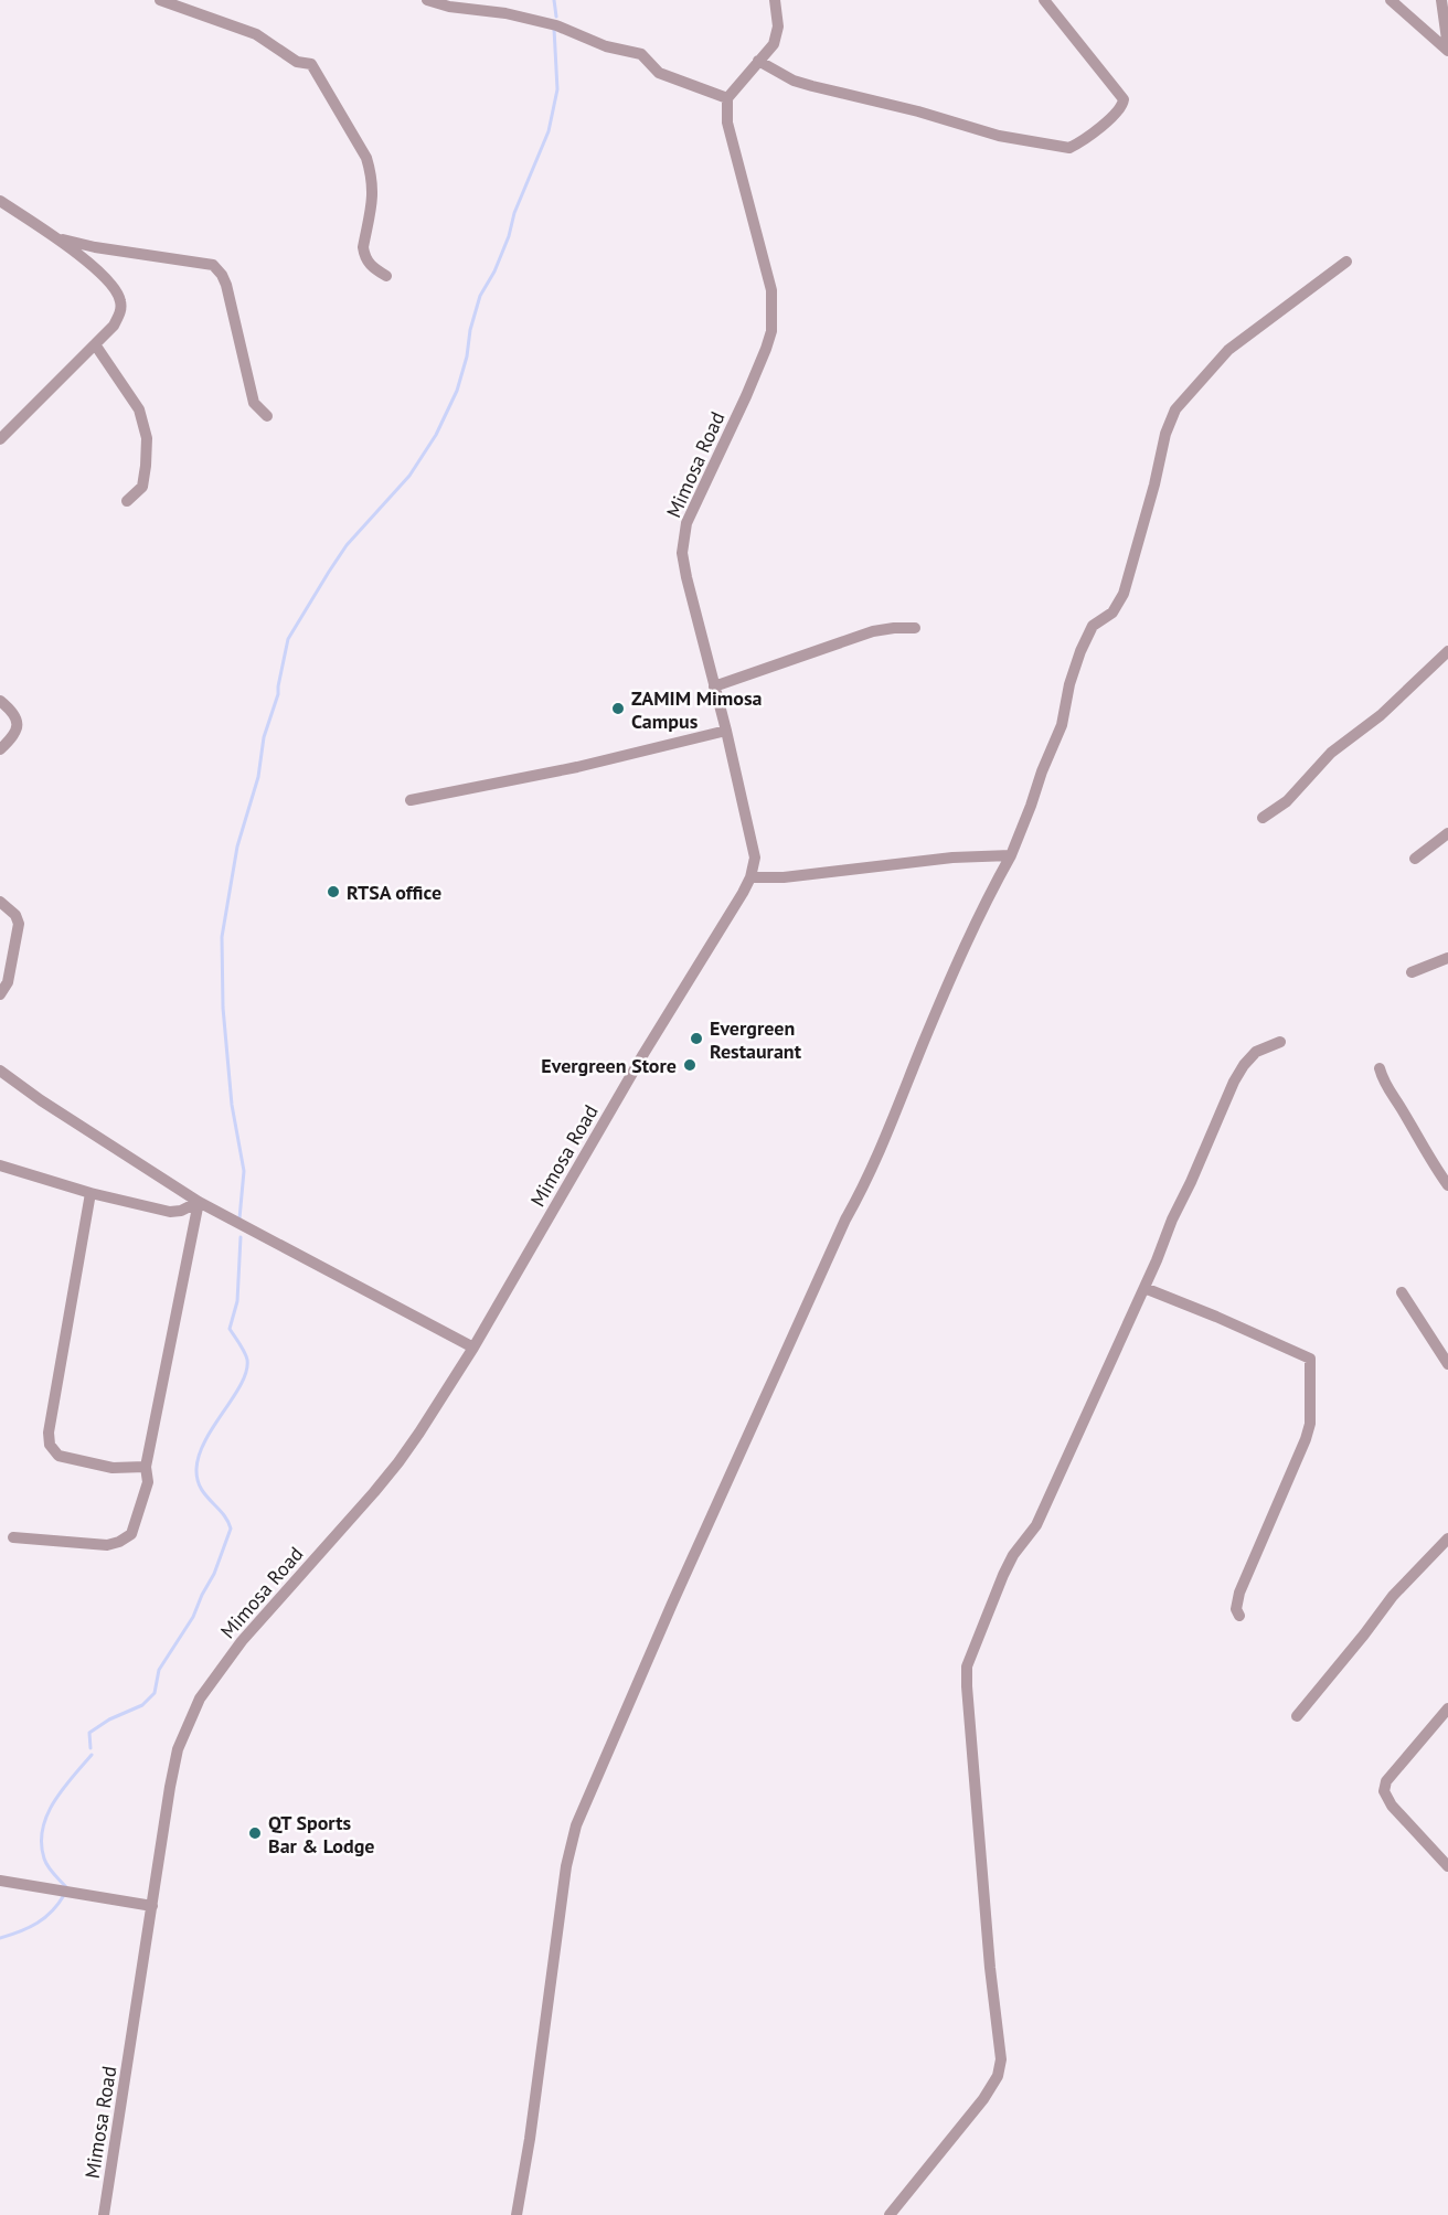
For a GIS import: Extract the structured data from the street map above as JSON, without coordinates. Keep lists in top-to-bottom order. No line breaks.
{"streets":{"street":["Mimosa Road"]},"places":["ZAMIM Mimosa Campus","RTSA office","Evergreen Restaurant","Evergreen Store","QT Sports Bar & Lodge"]}
